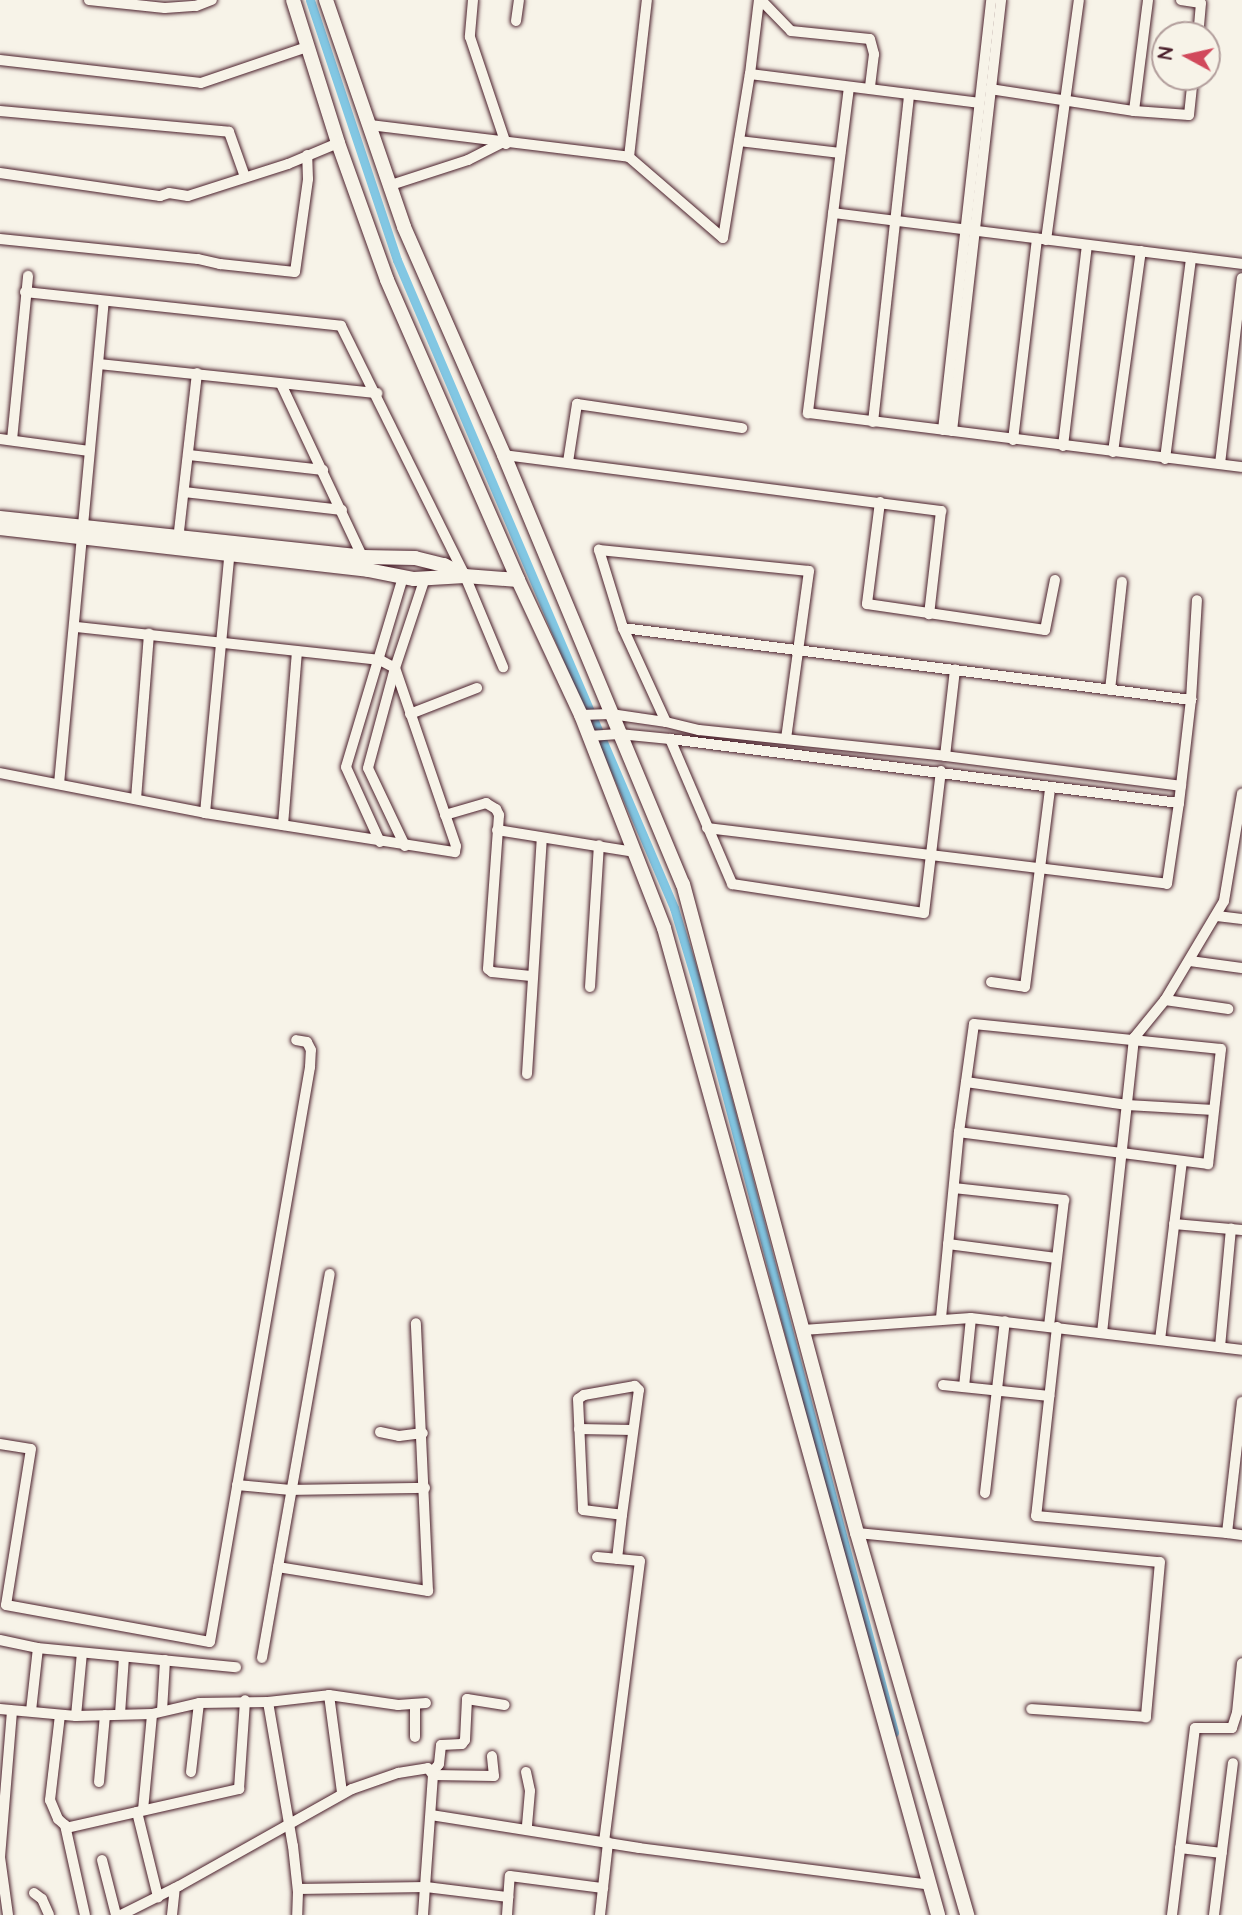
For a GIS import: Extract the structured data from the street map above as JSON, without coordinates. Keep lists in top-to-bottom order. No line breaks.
{"north":"left"}
